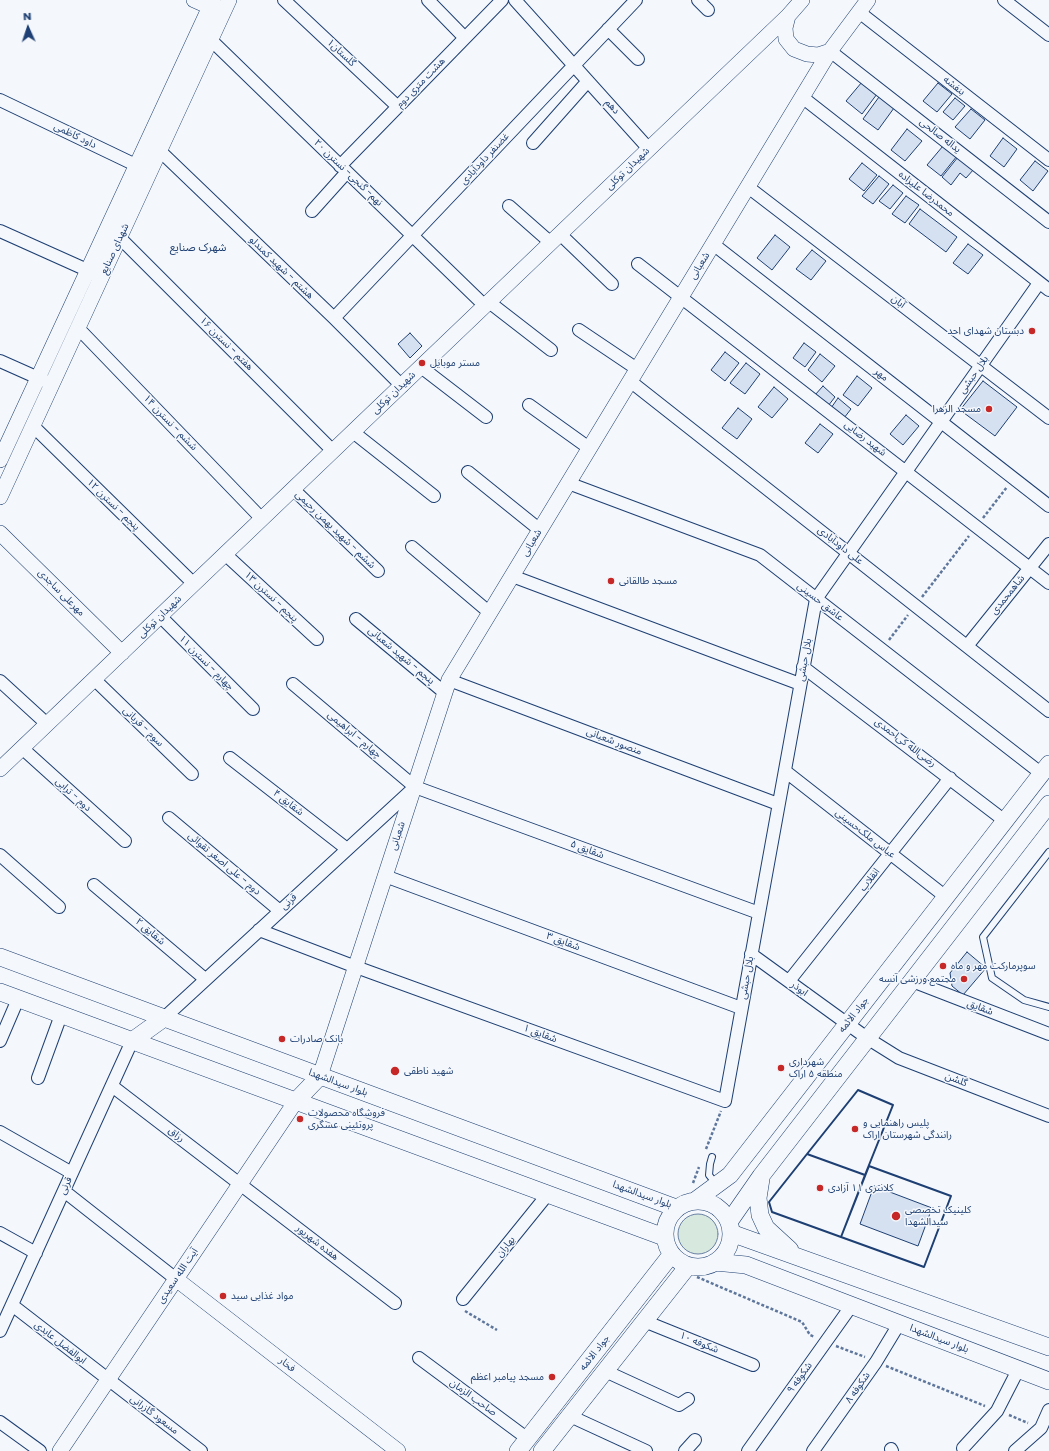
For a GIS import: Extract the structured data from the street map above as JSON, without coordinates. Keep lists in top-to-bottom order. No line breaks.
{"streets":{"main road":["جواد الائمه","بلوار سیدالشهدا"],"street":["گلستان۱","هشت متری دوم","بنفشه","دهم","داود کاظمی","یداله صالحی","غضنفر داودآبادی","شهیدان توکلی","نهم- گنجی- نسترن ۲۰","محمدرضا علیزاده","شهدای صنایع","شعبانی","هشتم - شهید کمندلو","آبان","هفتم - نسترن ۱۶","مهر","بلال حبشی","ششم - نسترن ۱۴","شهید رضایی","پنجم - نسترن ۱۲","ششم - شهید بهمن رحیمی","علی داودآبادی","مهرعلی ساجدی","شاهمحمدی","پنجم - نسترن ۱۳","عاشق حسینی","پنجم - شهید شعبانی","چهارم - نسترن ۱۱","سوم - قربانی","چهارم - ابراهیمی","منصور شعبانی","رضی‌الله کی‌احمدی","دوم - ترابی","شقایق ۴","عباس ملک‌حسینی","شقایق ۵","دوم - علی اصغر تقوائی","انقلاب","قرنی","شقایق ۲","شقایق ۳","ابوذر","شقایق","شقایق ۱","گلشن","رزاق","هفده شهریور","بهاران","آیت الله سعیدی","ابوالفضل عابدی","شکوفه ۱۰","فخار","شکوفه ۹","شکوفه ۸","صاحب الزمان","مسعود گازرانی"]},"crossings":[["گلستان۱","هشت متری دوم"],["هشت متری دوم","نهم- گنجی- نسترن ۲۰"],["بنفشه","شعبانی"],["دهم","غضنفر داودآبادی"],["دهم","شهیدان توکلی"],["داود کاظمی","شهدای صنایع"],["یداله صالحی","شعبانی"],["غضنفر داودآبادی","نهم- گنجی- نسترن ۲۰"],["غضنفر داودآبادی","هشتم - شهید کمندلو"],["شهیدان توکلی","نهم- گنجی- نسترن ۲۰"],["شهیدان توکلی","هشتم - شهید کمندلو"],["شهیدان توکلی","هفتم - نسترن ۱۶"],["شهیدان توکلی","ششم - نسترن ۱۴"],["شهیدان توکلی","پنجم - نسترن ۱۲"],["شهیدان توکلی","ششم - شهید بهمن رحیمی"],["شهیدان توکلی","مهرعلی ساجدی"],["شهیدان توکلی","پنجم - نسترن ۱۳"],["شهیدان توکلی","چهارم - نسترن ۱۱"],["شهیدان توکلی","سوم - قربانی"],["شهیدان توکلی","دوم - ترابی"],["نهم- گنجی- نسترن ۲۰","شهدای صنایع"],["محمدرضا علیزاده","شعبانی"],["محمدرضا علیزاده","بلال حبشی"],["شهدای صنایع","هشتم - شهید کمندلو"],["شهدای صنایع","هفتم - نسترن ۱۶"],["شهدای صنایع","ششم - نسترن ۱۴"],["شهدای صنایع","پنجم - نسترن ۱۲"],["شعبانی","آبان"],["شعبانی","مهر"],["شعبانی","شهید رضایی"],["شعبانی","علی داودآبادی"],["شعبانی","عاشق حسینی"],["شعبانی","پنجم - شهید شعبانی"],["شعبانی","چهارم - ابراهیمی"],["شعبانی","منصور شعبانی"],["شعبانی","شقایق ۵"],["شعبانی","قرنی"],["شعبانی","شقایق ۳"],["شعبانی","شقایق ۱"],["شعبانی","بلوار سیدالشهدا"],["آبان","بلال حبشی"],["مهر","بلال حبشی"],["بلال حبشی","شهید رضایی"],["بلال حبشی","علی داودآبادی"],["بلال حبشی","عاشق حسینی"],["بلال حبشی","منصور شعبانی"],["بلال حبشی","رضی‌الله کی‌احمدی"],["بلال حبشی","عباس ملک‌حسینی"],["بلال حبشی","شقایق ۵"],["بلال حبشی","شقایق ۳"],["بلال حبشی","ابوذر"],["بلال حبشی","شقایق ۱"],["شهید رضایی","شاهمحمدی"],["علی داودآبادی","شاهمحمدی"],["عاشق حسینی","جواد الائمه"],["پنجم - شهید شعبانی","منصور شعبانی"],["چهارم - ابراهیمی","شقایق ۵"],["چهارم - ابراهیمی","قرنی"],["رضی‌الله کی‌احمدی","انقلاب"],["رضی‌الله کی‌احمدی","جواد الائمه"],["شقایق ۴","قرنی"],["عباس ملک‌حسینی","انقلاب"],["عباس ملک‌حسینی","جواد الائمه"],["شقایق ۵","قرنی"],["دوم - علی اصغر تقوائی","قرنی"],["انقلاب","ابوذر"],["قرنی","شقایق ۲"],["قرنی","بلوار سیدالشهدا"],["قرنی","رزاق"],["قرنی","ابوالفضل عابدی"],["ابوذر","جواد الائمه"],["ابوذر","گلشن"],["جواد الائمه","بلوار سیدالشهدا"],["جواد الائمه","شکوفه ۱۰"],["جواد الائمه","صاحب الزمان"],["بلوار سیدالشهدا","شکوفه ۹"],["بلوار سیدالشهدا","شکوفه ۸"],["رزاق","هفده شهریور"],["رزاق","آیت الله سعیدی"],["هفده شهریور","آیت الله سعیدی"],["آیت الله سعیدی","ابوالفضل عابدی"],["آیت الله سعیدی","فخار"],["آیت الله سعیدی","مسعود گازرانی"],["ابوالفضل عابدی","مسعود گازرانی"]],"districts":["شهرک صنایع"],"places":["دبستان شهدای احد","مستر موبایل","مسجد الزهرا","مسجد طالقانی","سوپرمارکت مهر و ماه","مجتمع ورزشی آنسه","بانک صادرات","شهرداری منطقه ۵ اراک","شهید ناطقی","فروشگاه محصولات پروتئینی عسگری","پلیس راهنمایی و رانندگی شهرستان اراک","کلانتری ۱۱ آزادی","کلینیک تخصصی سیدالشهدا","مواد غذایی سید","مسجد پیامبر اعظم"],"north":"top"}
